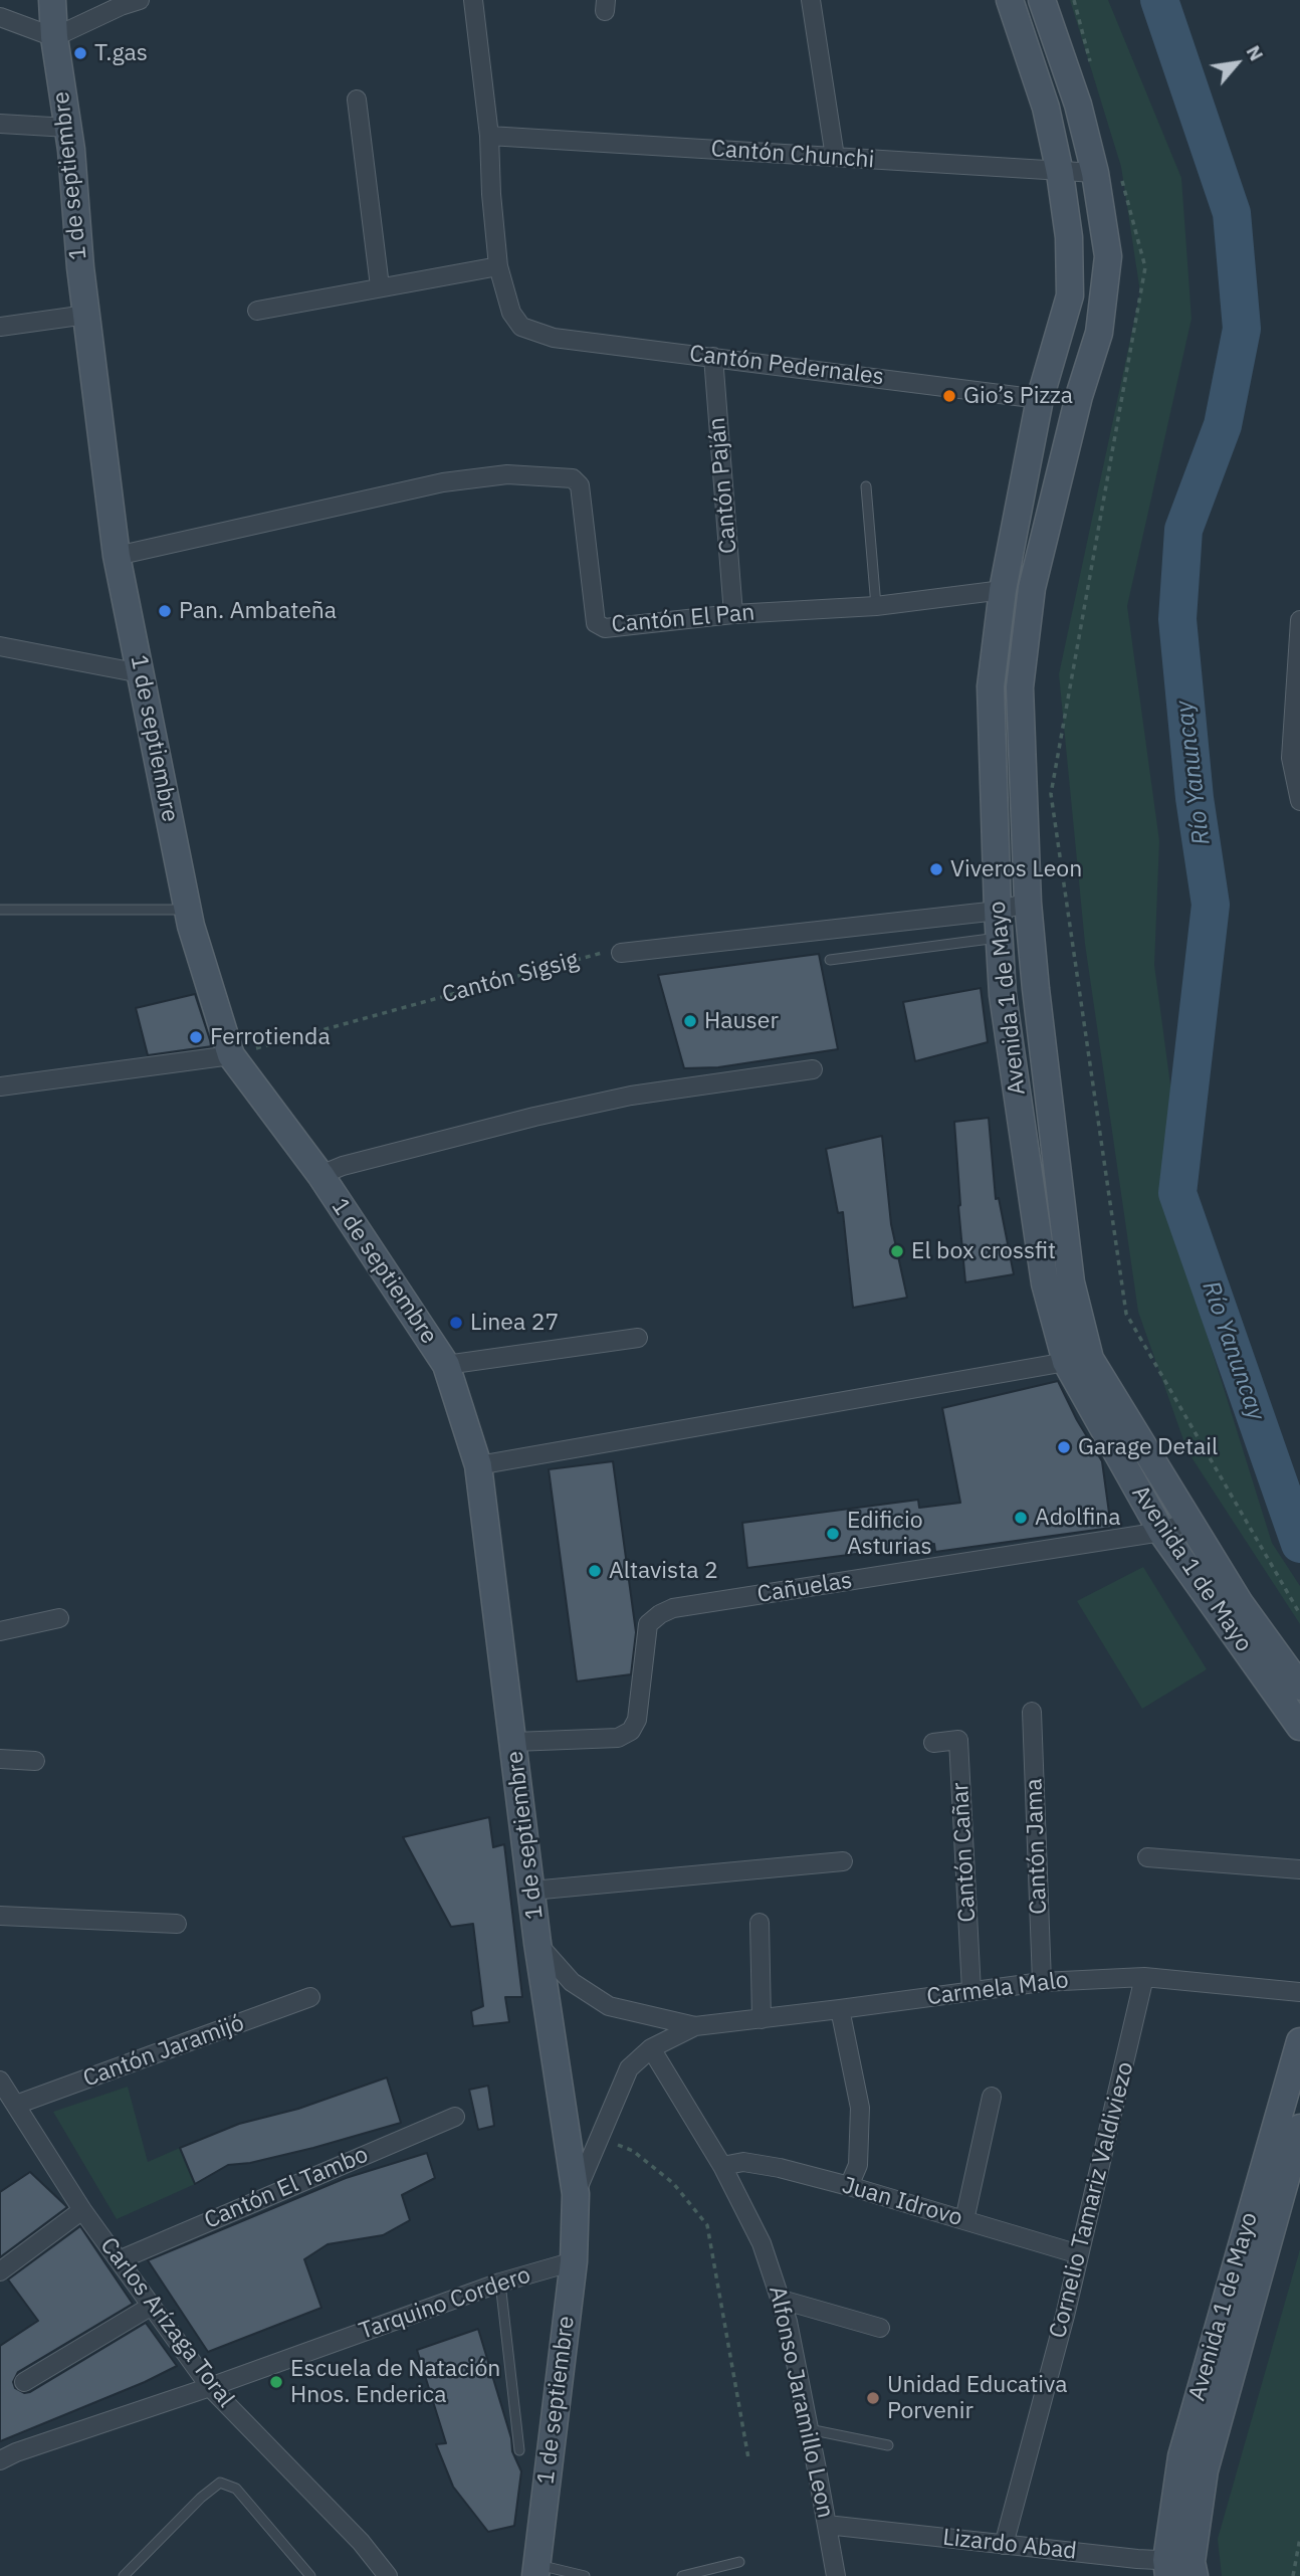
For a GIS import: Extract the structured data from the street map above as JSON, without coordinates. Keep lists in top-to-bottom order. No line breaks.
{"streets":{"main road":["1 de septiembre","Avenida 1 de Mayo"],"street":["Cantón Chunchi","Cantón Pedernales","Cantón Paján","Cantón El Pan","Cañuelas","Cantón Jama","Cantón Cañar","Carmela Malo","Cantón Jaramijó","Cantón El Tambo","Cornelio Tamariz Valdiviezo","Juan Idrovo","Tarquino Cordero","Carlos Arízaga Toral","Alfonso Jaramillo Leon","Lizardo Abad"],"path":["Cantón Sigsig"]},"crossings":[["Cantón Chunchi","Avenida 1 de Mayo"],["1 de septiembre","Cantón El Pan"],["1 de septiembre","Cantón Sigsig"],["1 de septiembre","Cañuelas"],["1 de septiembre","Carmela Malo"],["1 de septiembre","Tarquino Cordero"],["Cantón Pedernales","Cantón Paján"],["Cantón Pedernales","Avenida 1 de Mayo"],["Cantón Paján","Cantón El Pan"],["Cantón El Pan","Avenida 1 de Mayo"],["Avenida 1 de Mayo","Cañuelas"],["Avenida 1 de Mayo","Lizardo Abad"],["Cantón Jama","Carmela Malo"],["Cantón Cañar","Carmela Malo"],["Carmela Malo","Cornelio Tamariz Valdiviezo"],["Carmela Malo","Alfonso Jaramillo Leon"],["Cantón Jaramijó","Carlos Arízaga Toral"],["Cantón El Tambo","Carlos Arízaga Toral"],["Cornelio Tamariz Valdiviezo","Juan Idrovo"],["Cornelio Tamariz Valdiviezo","Lizardo Abad"],["Juan Idrovo","Alfonso Jaramillo Leon"],["Tarquino Cordero","Carlos Arízaga Toral"],["Alfonso Jaramillo Leon","Lizardo Abad"]],"water":["Río Yanuncay"],"places":["T.gas","Gio’s Pizza","Pan. Ambateña","Viveros Leon","Hauser","Ferrotienda","El box crossfit","Linea 27","Garage Detail","Adolfina","Edificio Asturias","Altavista 2","Escuela de Natación Hnos. Enderica","Unidad Educativa Porvenir"],"north":"top right"}
